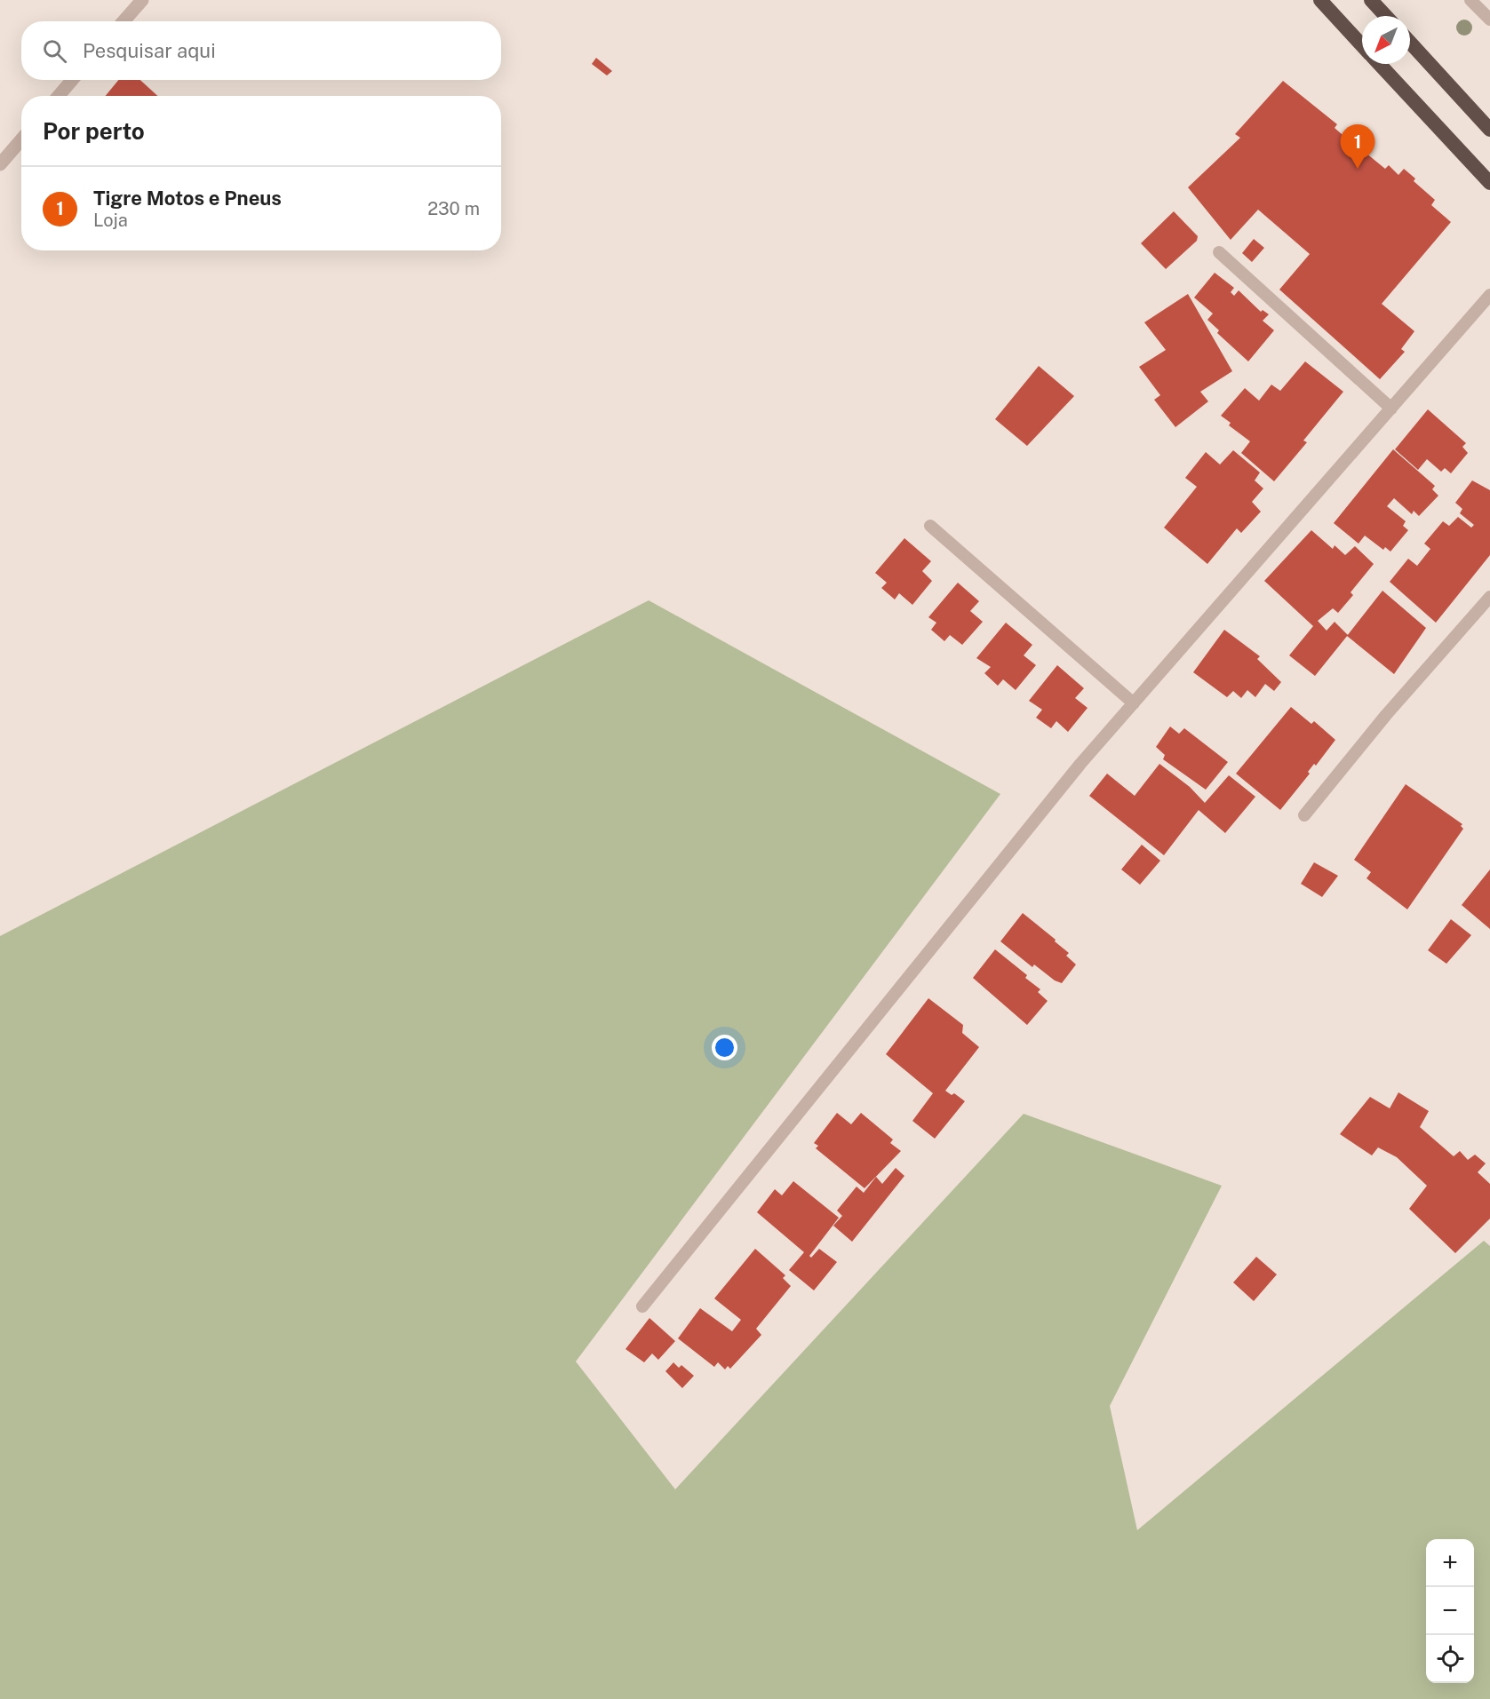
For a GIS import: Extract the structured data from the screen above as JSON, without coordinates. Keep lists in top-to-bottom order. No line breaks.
{"north":"bottom left","page":{"search":"Pesquisar aqui","heading":"Por perto","pins":"1","list":[{"mark":"1","name":"Tigre Motos e Pneus","note":"Loja","value":"230 m"}],"map_buttons":["+","−"]}}
